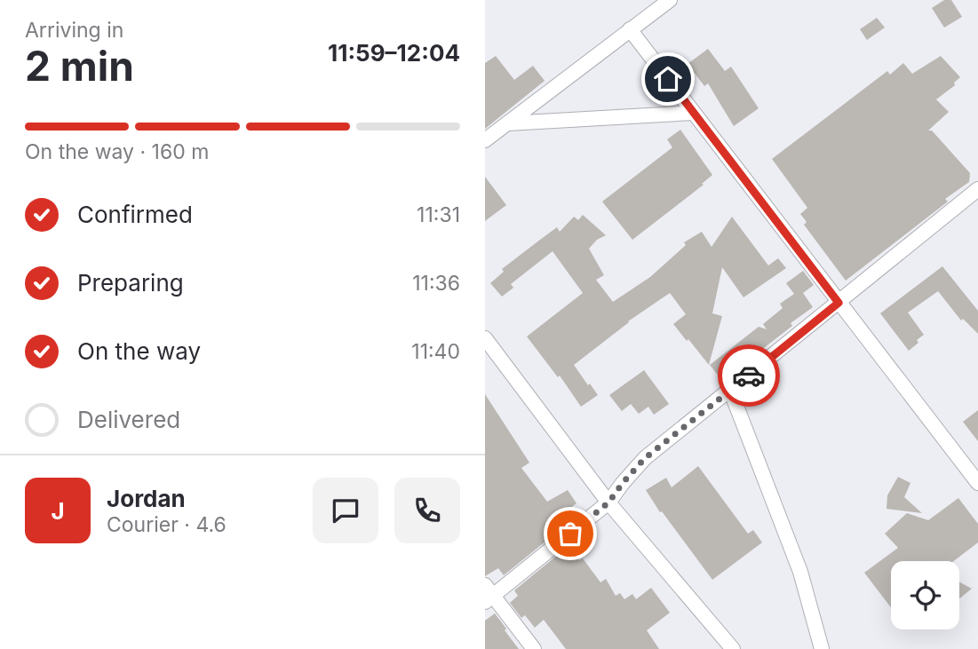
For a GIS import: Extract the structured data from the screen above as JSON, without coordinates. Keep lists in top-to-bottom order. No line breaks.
{"page":{"heading":["2 min","Arriving in","11:59–12:04"],"panel":["Jordan","Courier · 4.6"],"bar":"On the way · 160 m","list":[["Confirmed","11:31"],["Preparing","11:36"],["On the way","11:40"],"Delivered"],"round":"J"}}
